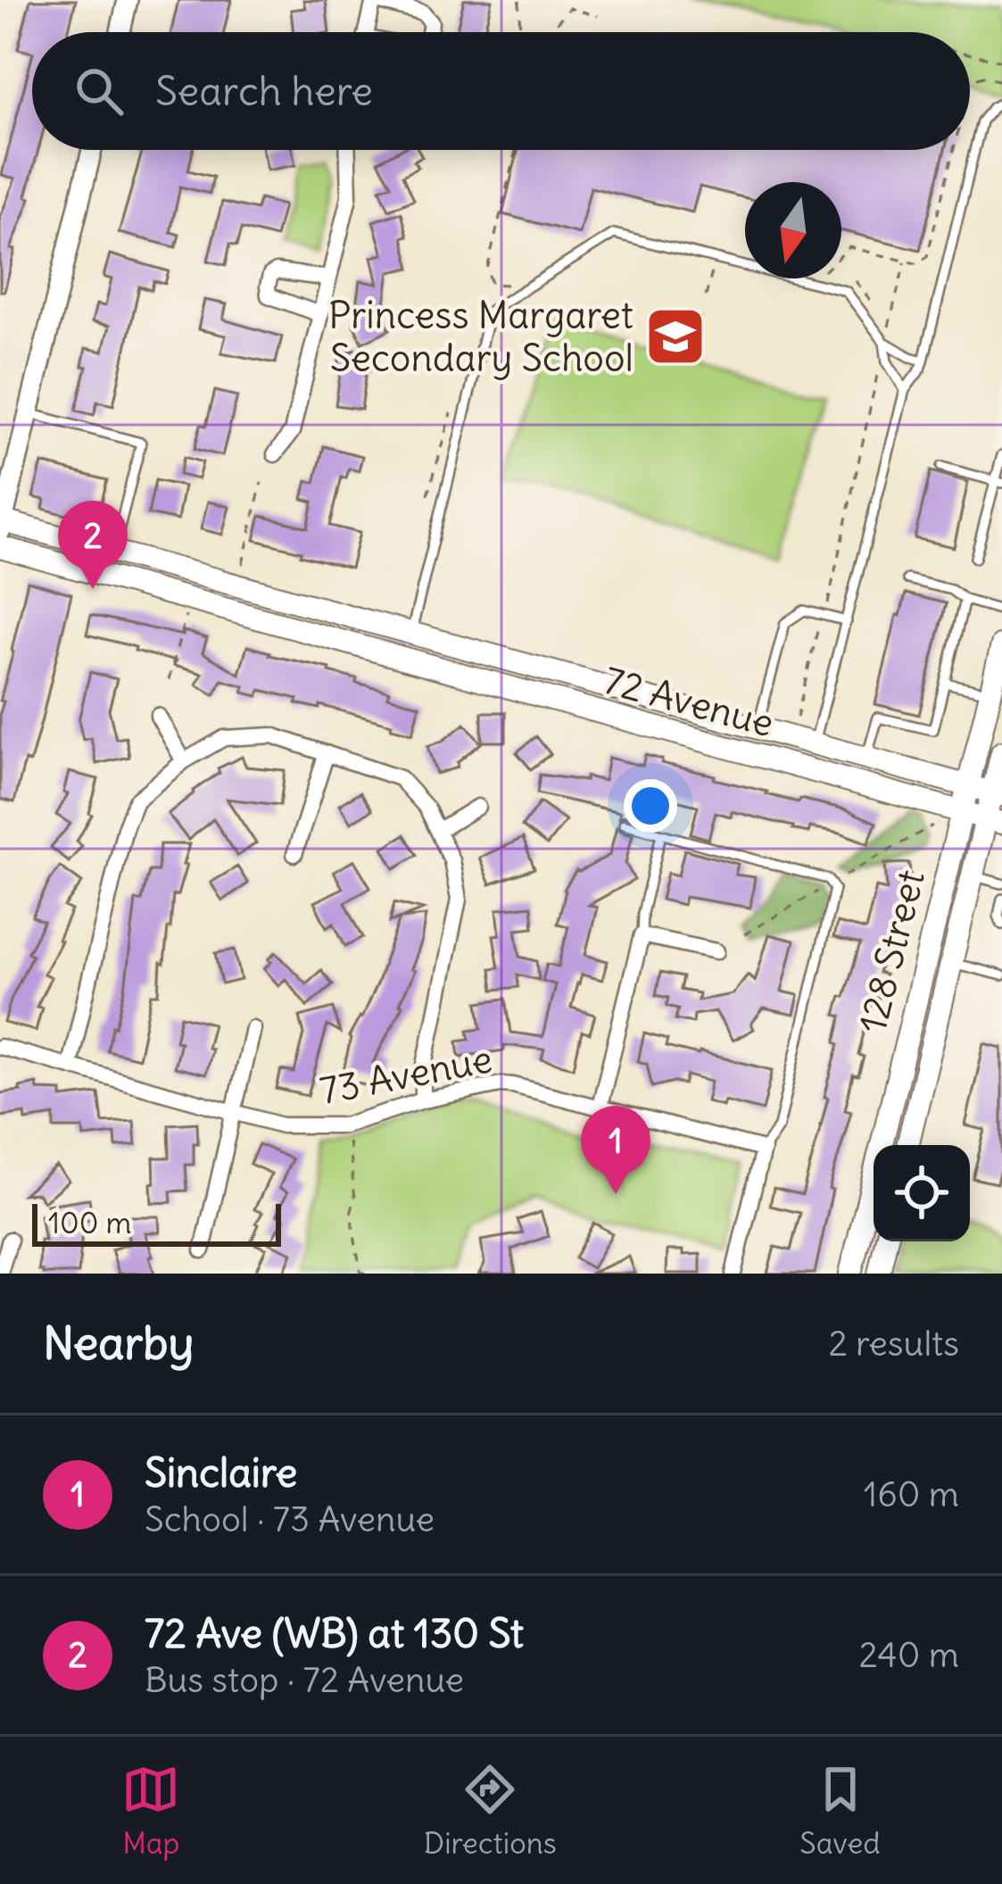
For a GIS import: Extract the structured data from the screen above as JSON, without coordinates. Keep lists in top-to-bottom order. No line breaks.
{"streets":{"main road":["72 Avenue","128 Street"],"street":["73 Avenue"]},"crossings":[["72 Avenue","128 Street"]],"places":{"school or university":["Princess Margaret Secondary School"]},"scale_bar":"100 m","north":"bottom","page":{"search":"Search here","pins":["2","1"],"scale":"100 m","heading":["Nearby","2 results"],"list":[{"mark":"1","name":"Sinclaire","note":"School · 73 Avenue","value":"160 m"},{"mark":"2","name":"72 Ave (WB) at 130 St","note":"Bus stop · 72 Avenue","value":"240 m"}],"nav":["Map","Directions","Saved"]}}
